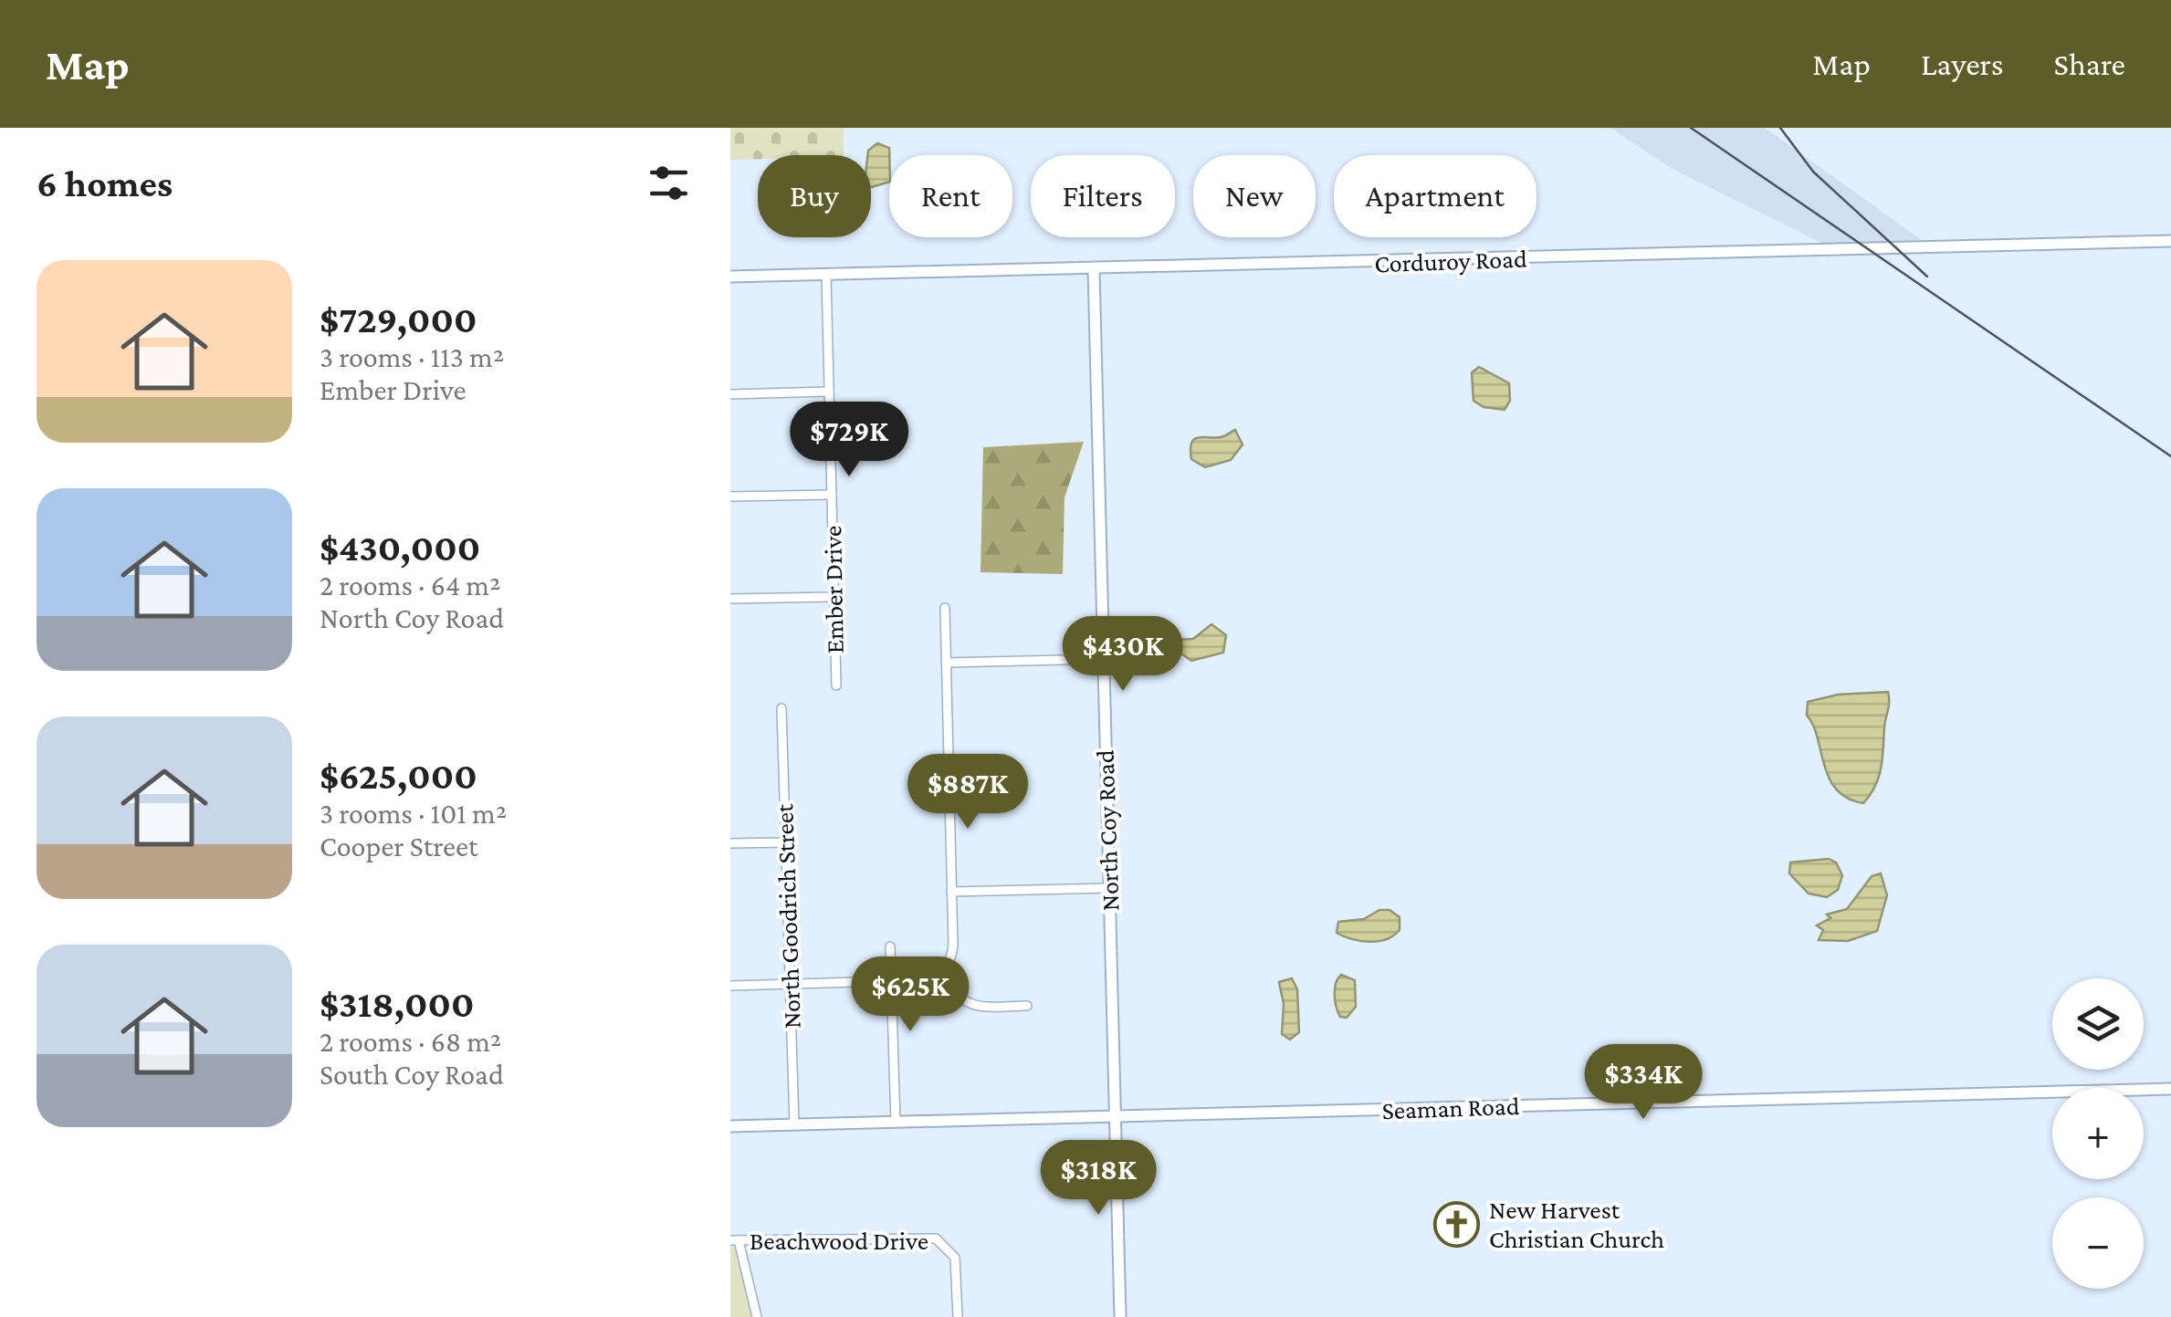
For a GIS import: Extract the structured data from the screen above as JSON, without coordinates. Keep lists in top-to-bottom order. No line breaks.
{"streets":{"street":["Corduroy Road","Ember Drive","North Coy Road","North Goodrich Street","Seaman Road","Beachwood Drive"]},"crossings":[["Corduroy Road","Ember Drive"],["Corduroy Road","North Coy Road"],["North Coy Road","Seaman Road"],["North Goodrich Street","Seaman Road"]],"places":{"church":["New Harvest Christian Church"]},"page":{"header":"Map","nav":["Map","Layers","Share"],"heading":"6 homes","chip":["Buy","Rent","Filters","New","Apartment"],"list":[{"name":"$729,000","note":"3 rooms · 113 m² · Ember Drive"},{"name":"$430,000","note":"2 rooms · 64 m² · North Coy Road"},{"name":"$625,000","note":"3 rooms · 101 m² · Cooper Street"},{"name":"$318,000","note":"2 rooms · 68 m² · South Coy Road"}],"price":["$729K","$430K","$887K","$625K","$334K","$318K"],"map_buttons":["+","−"]}}
